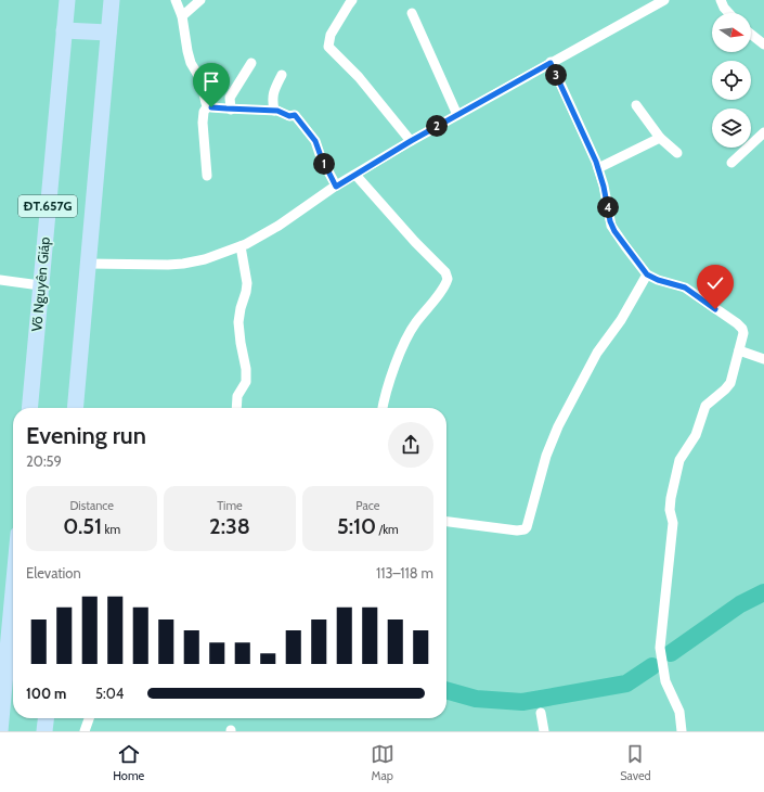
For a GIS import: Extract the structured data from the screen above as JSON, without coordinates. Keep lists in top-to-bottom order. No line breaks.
{"streets":{"main road":["ĐT.657G","Võ Nguyên Giáp"]},"north":"right","page":{"pins":["3","2","1","4"],"heading":["Evening run","20:59"],"stats":[["Distance","0.51 km"],["Time","2:38"],["Pace","5:10 /km"]],"chart":["Elevation","113–118 m"],"list":[{"name":"100 m","note":"5:04"}],"tabs":["Home","Map","Saved"]}}
